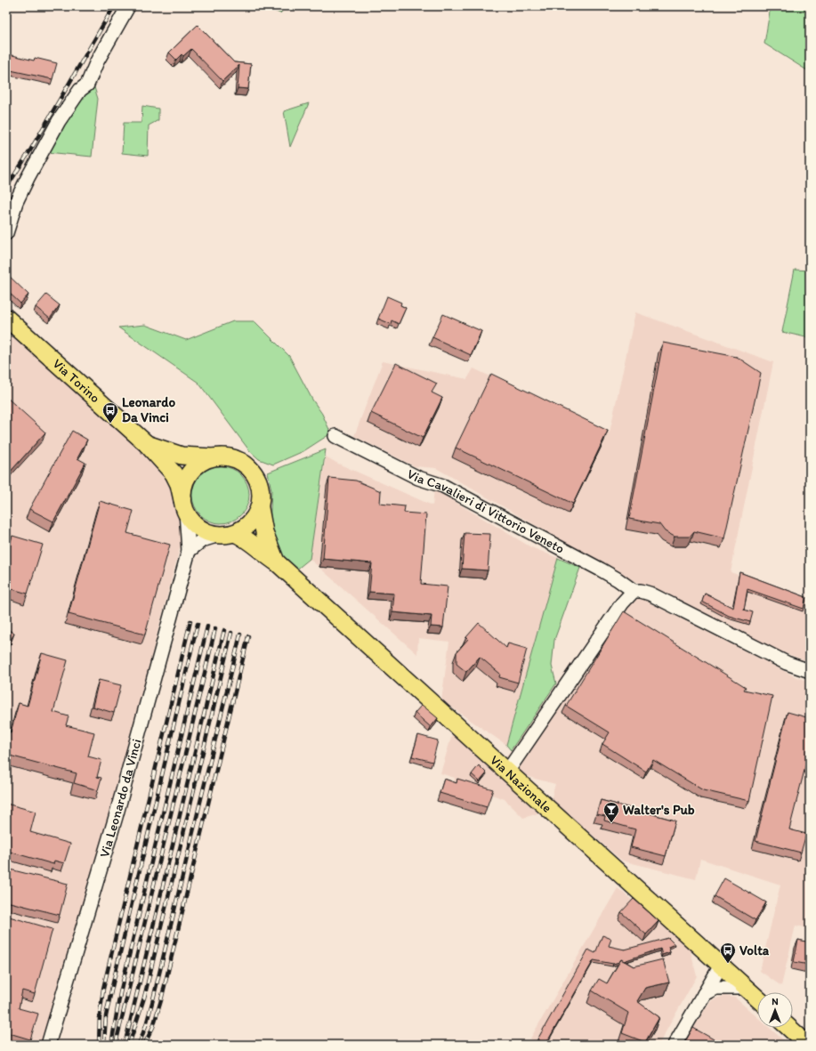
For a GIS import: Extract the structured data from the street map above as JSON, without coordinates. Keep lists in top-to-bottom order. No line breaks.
{"streets":{"main road":["Via Torino","Via Nazionale"],"street":["Via Cavalieri di Vittorio Veneto","Via Leonardo da Vinci"]},"crossings":[["Via Torino","Via Nazionale"],["Via Torino","Via Leonardo da Vinci"],["Via Nazionale","Via Leonardo da Vinci"]],"places":{"bus stop":["Leonardo Da Vinci","Volta"],"bar":["Walter's Pub"]},"north":"top"}
